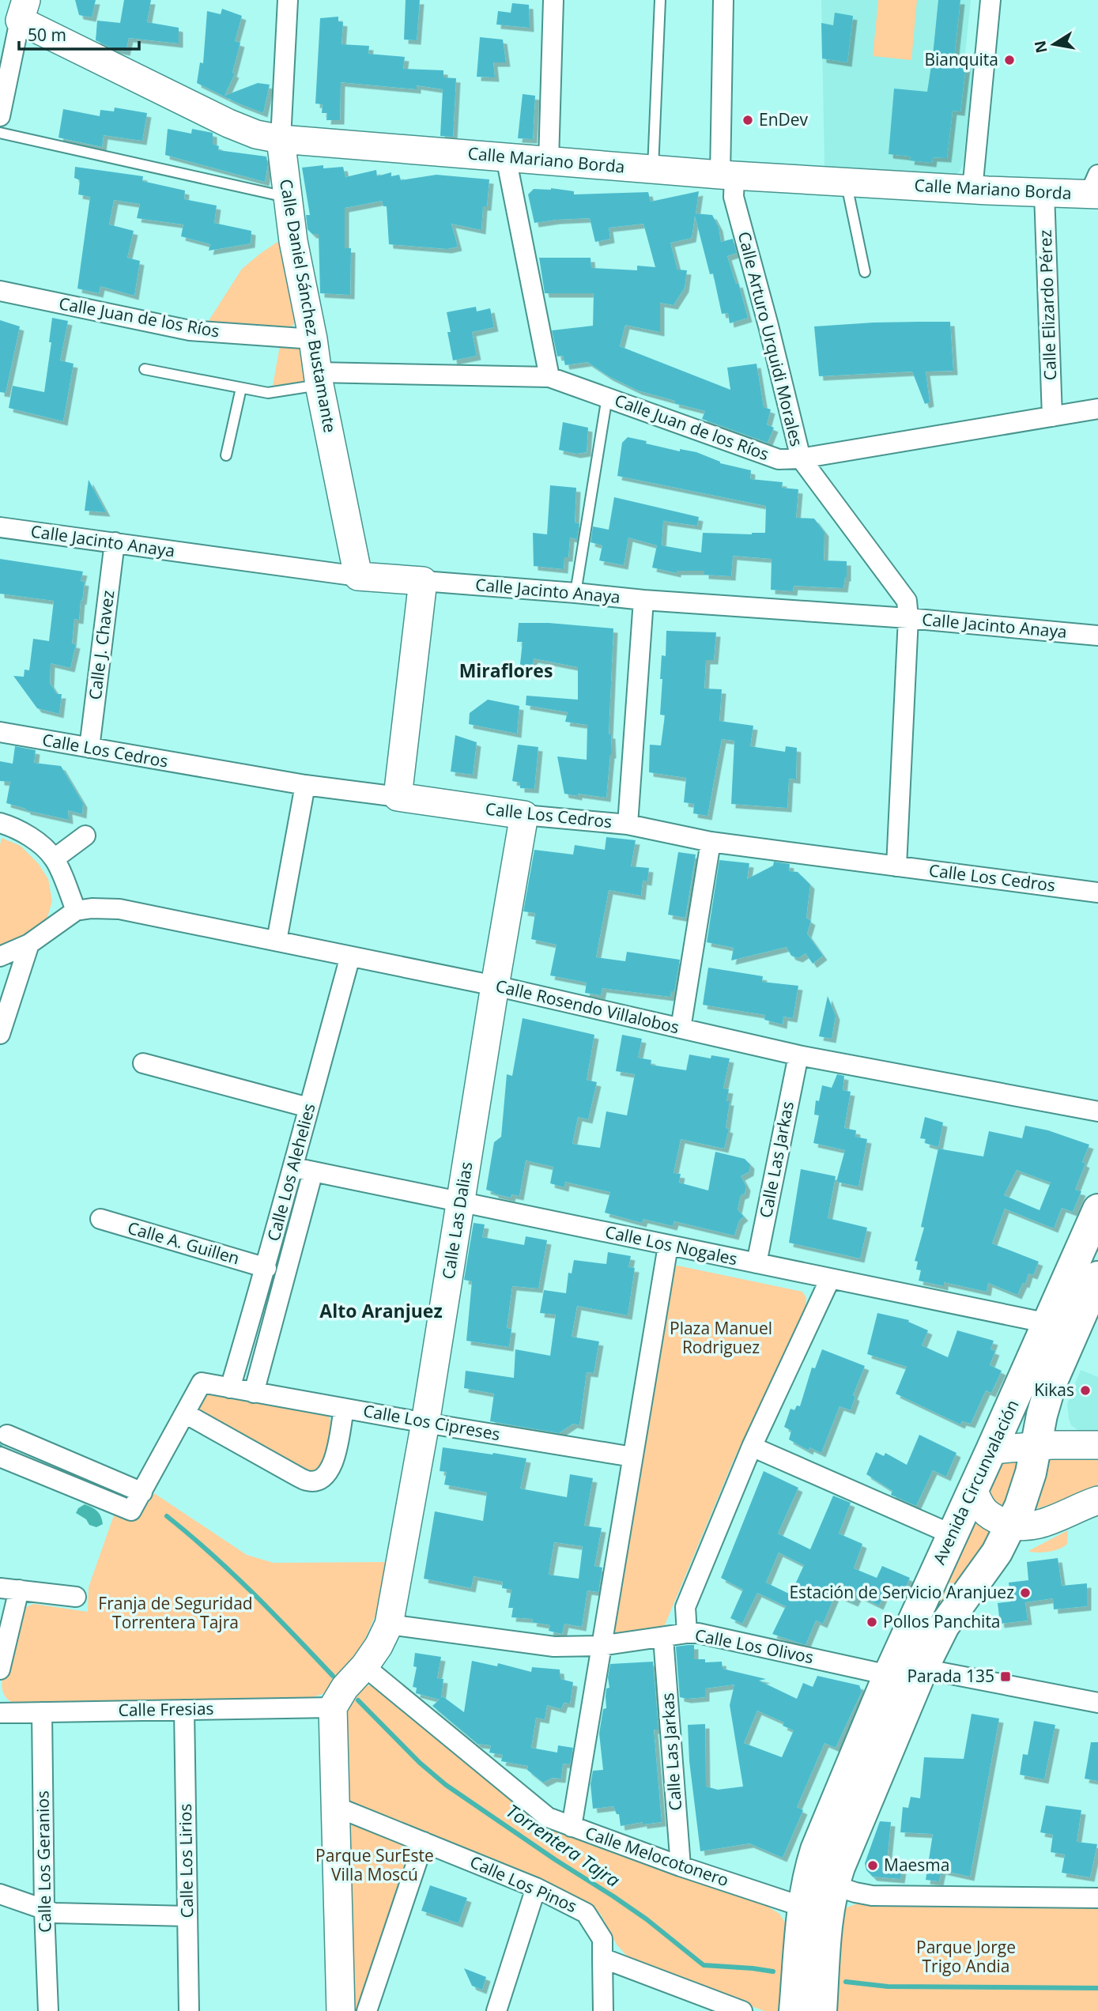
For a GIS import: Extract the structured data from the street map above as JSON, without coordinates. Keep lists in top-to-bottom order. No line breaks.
{"streets":{"highway":["Avenida Circunvalación"],"street":["Calle Mariano Borda","Calle Elizardo Pérez","Calle Daniel Sánchez Bustamante","Calle Juan de los Ríos","Calle Arturo Urquidi Morales","Calle Jacinto Anaya","Calle J. Chavez","Calle Los Cedros","Calle Rosendo Villalobos","Calle Las Jarkas","Calle Los Alehelies","Calle Las Dalias","Calle A. Guillen","Calle Los Nogales","Calle Los Cipreses","Calle Los Olivos","Calle Fresias","Calle Melocotonero","Calle Los Lirios","Calle Los Geranios","Calle Los Pinos"]},"crossings":[["Calle Mariano Borda","Calle Elizardo Pérez"],["Calle Mariano Borda","Calle Daniel Sánchez Bustamante"],["Calle Mariano Borda","Calle Arturo Urquidi Morales"],["Calle Elizardo Pérez","Calle Juan de los Ríos"],["Calle Daniel Sánchez Bustamante","Calle Juan de los Ríos"],["Calle Daniel Sánchez Bustamante","Calle Jacinto Anaya"],["Calle Juan de los Ríos","Calle Arturo Urquidi Morales"],["Calle Arturo Urquidi Morales","Calle Jacinto Anaya"],["Calle Arturo Urquidi Morales","Calle Los Cedros"],["Calle Jacinto Anaya","Calle J. Chavez"],["Calle J. Chavez","Calle Los Cedros"],["Calle Los Cedros","Calle Las Dalias"],["Calle Rosendo Villalobos","Calle Las Jarkas"],["Calle Rosendo Villalobos","Calle Los Alehelies"],["Calle Rosendo Villalobos","Calle Las Dalias"],["Calle Las Jarkas","Calle Los Nogales"],["Calle Las Jarkas","Calle Los Olivos"],["Calle Las Jarkas","Calle Melocotonero"],["Calle Los Alehelies","Calle A. Guillen"],["Calle Los Alehelies","Calle Los Nogales"],["Calle Los Alehelies","Calle Los Cipreses"],["Calle Las Dalias","Calle Los Nogales"],["Calle Las Dalias","Calle Los Cipreses"],["Calle Las Dalias","Calle Los Olivos"],["Calle Las Dalias","Calle Fresias"],["Calle Las Dalias","Calle Melocotonero"],["Calle Los Nogales","Avenida Circunvalación"],["Avenida Circunvalación","Calle Los Olivos"],["Avenida Circunvalación","Calle Melocotonero"],["Calle Fresias","Calle Los Lirios"],["Calle Fresias","Calle Los Geranios"]],"districts":["Miraflores","Alto Aranjuez"],"water":["Torrentera Tajra"],"parks":["Plaza Manuel Rodriguez","Franja de Seguridad Torrentera Tajra","Parque SurEste Villa Moscú","Parque Jorge Trigo Andia"],"places":{"other":["Bianquita","EnDev","Kikas","Estación de Servicio Aranjuez","Pollos Panchita","Maesma"],"transit":["Parada 135"]},"scale_bar":"50 m","north":"left"}
